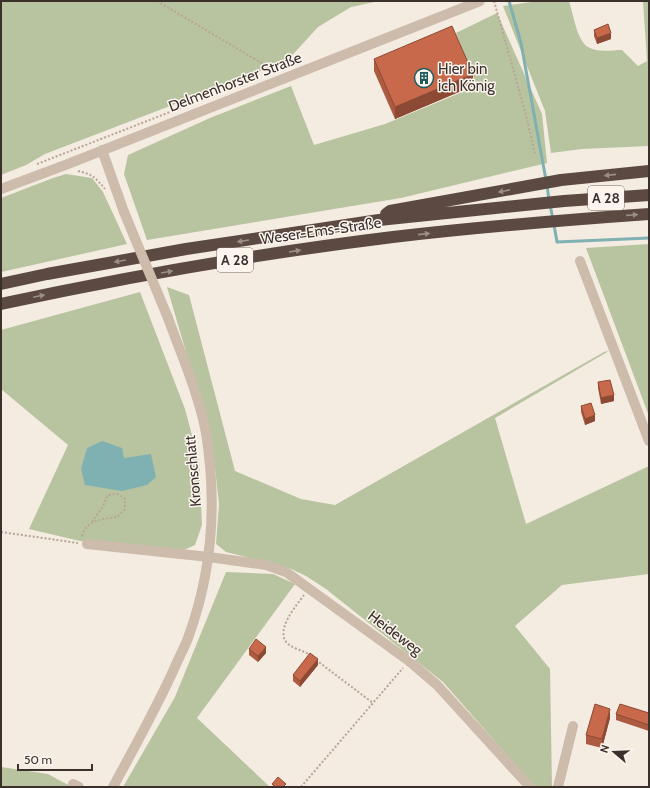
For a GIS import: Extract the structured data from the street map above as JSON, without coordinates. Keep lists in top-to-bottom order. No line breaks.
{"streets":{"highway":["A 28","Weser-Ems-Straße"],"street":["Delmenhorster Straße","Kronschlatt","Heideweg"]},"crossings":[["Delmenhorster Straße","Kronschlatt"],["Kronschlatt","Heideweg"]],"places":{"building":["Hier bin ich König"]},"scale_bar":"50 m","north":"left"}
